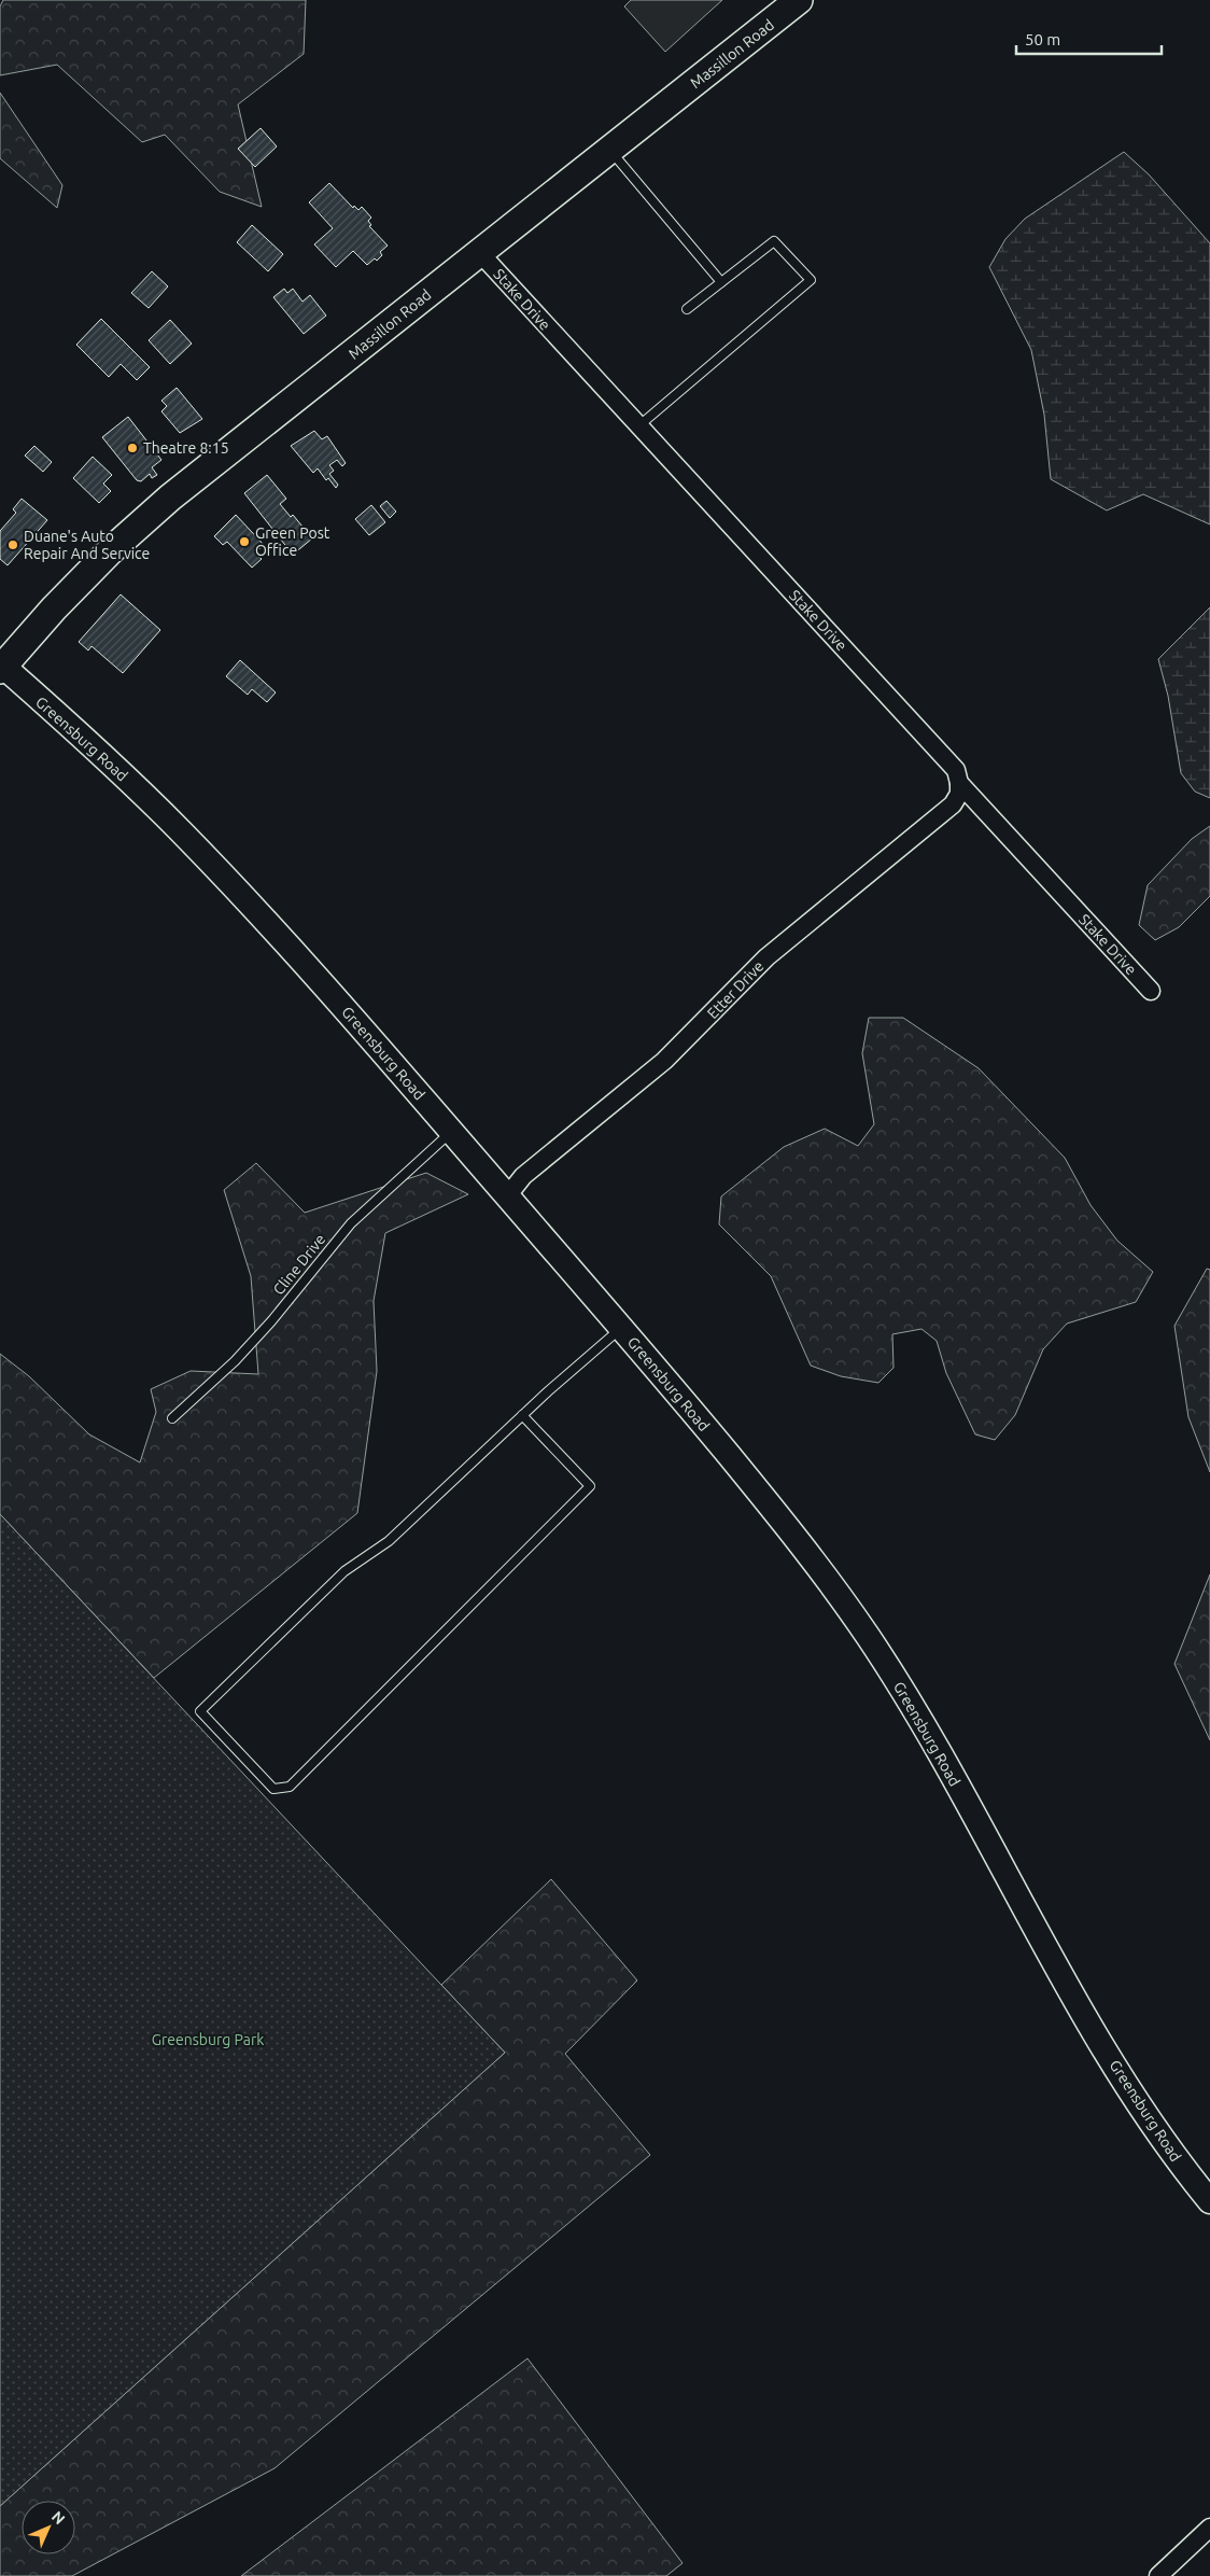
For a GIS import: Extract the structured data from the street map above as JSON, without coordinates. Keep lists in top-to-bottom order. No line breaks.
{"streets":{"main road":["Massillon Road","Greensburg Road"],"street":["Stake Drive","Etter Drive"],"lane":["Cline Drive"]},"crossings":[["Massillon Road","Stake Drive"],["Massillon Road","Greensburg Road"],["Stake Drive","Etter Drive"],["Greensburg Road","Etter Drive"],["Greensburg Road","Cline Drive"]],"parks":["Greensburg Park"],"places":["Theatre 8:15","Green Post Office","Duane's Auto Repair And Service"],"scale_bar":"50 m","north":"top right"}
